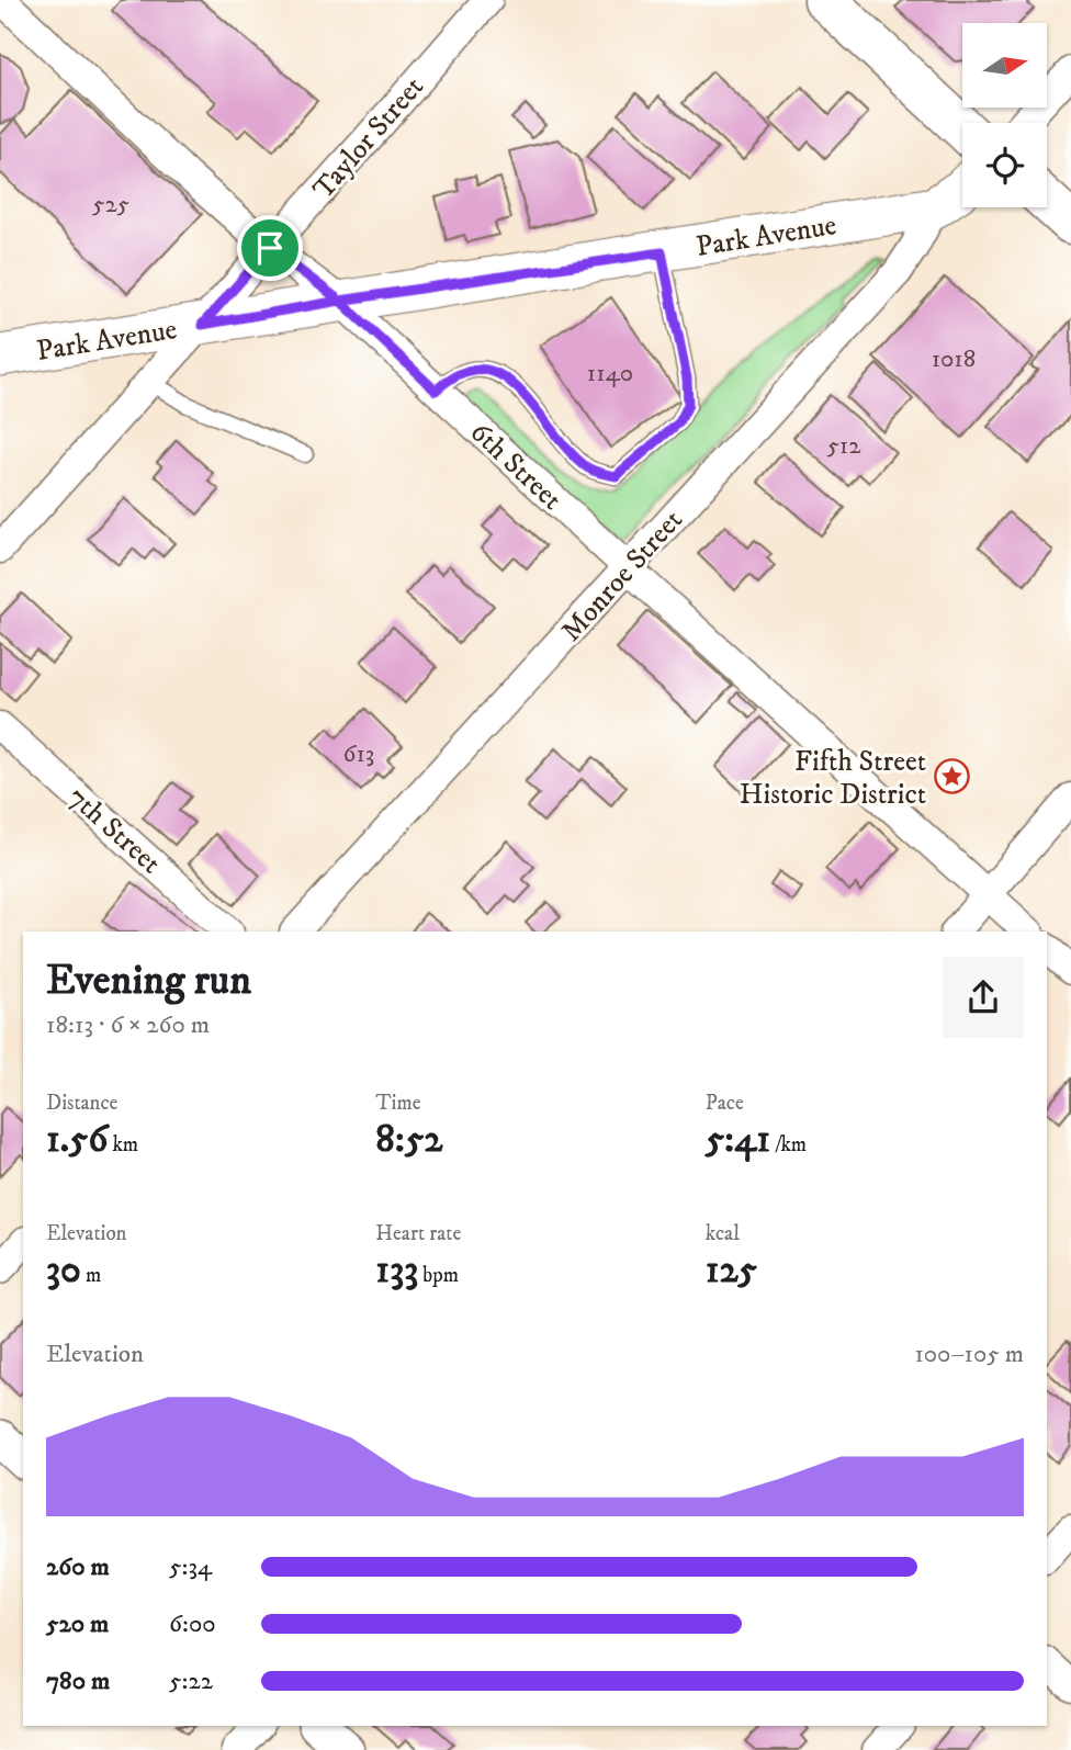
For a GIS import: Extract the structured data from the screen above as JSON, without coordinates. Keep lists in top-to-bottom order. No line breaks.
{"streets":{"main road":["Park Avenue"],"street":["Taylor Street","6th Street","Monroe Street","7th Street"]},"crossings":[["Taylor Street","Park Avenue"],["Taylor Street","6th Street"],["Park Avenue","6th Street"],["Park Avenue","Monroe Street"],["6th Street","Monroe Street"]],"places":{"place":["Fifth Street Historic District"]},"house_numbers":["525","1018","1140","512","613"],"north":"right","page":{"heading":["Evening run","18:13 · 6 × 260 m"],"stats":[["Distance","1.56 km"],["Time","8:52"],["Pace","5:41 /km"],["Elevation","30 m"],["Heart rate","133 bpm"],["kcal","125"]],"chart":["Elevation","100–105 m"],"list":[{"name":"260 m","note":"5:34"},{"name":"520 m","note":"6:00"},{"name":"780 m","note":"5:22"}]}}
